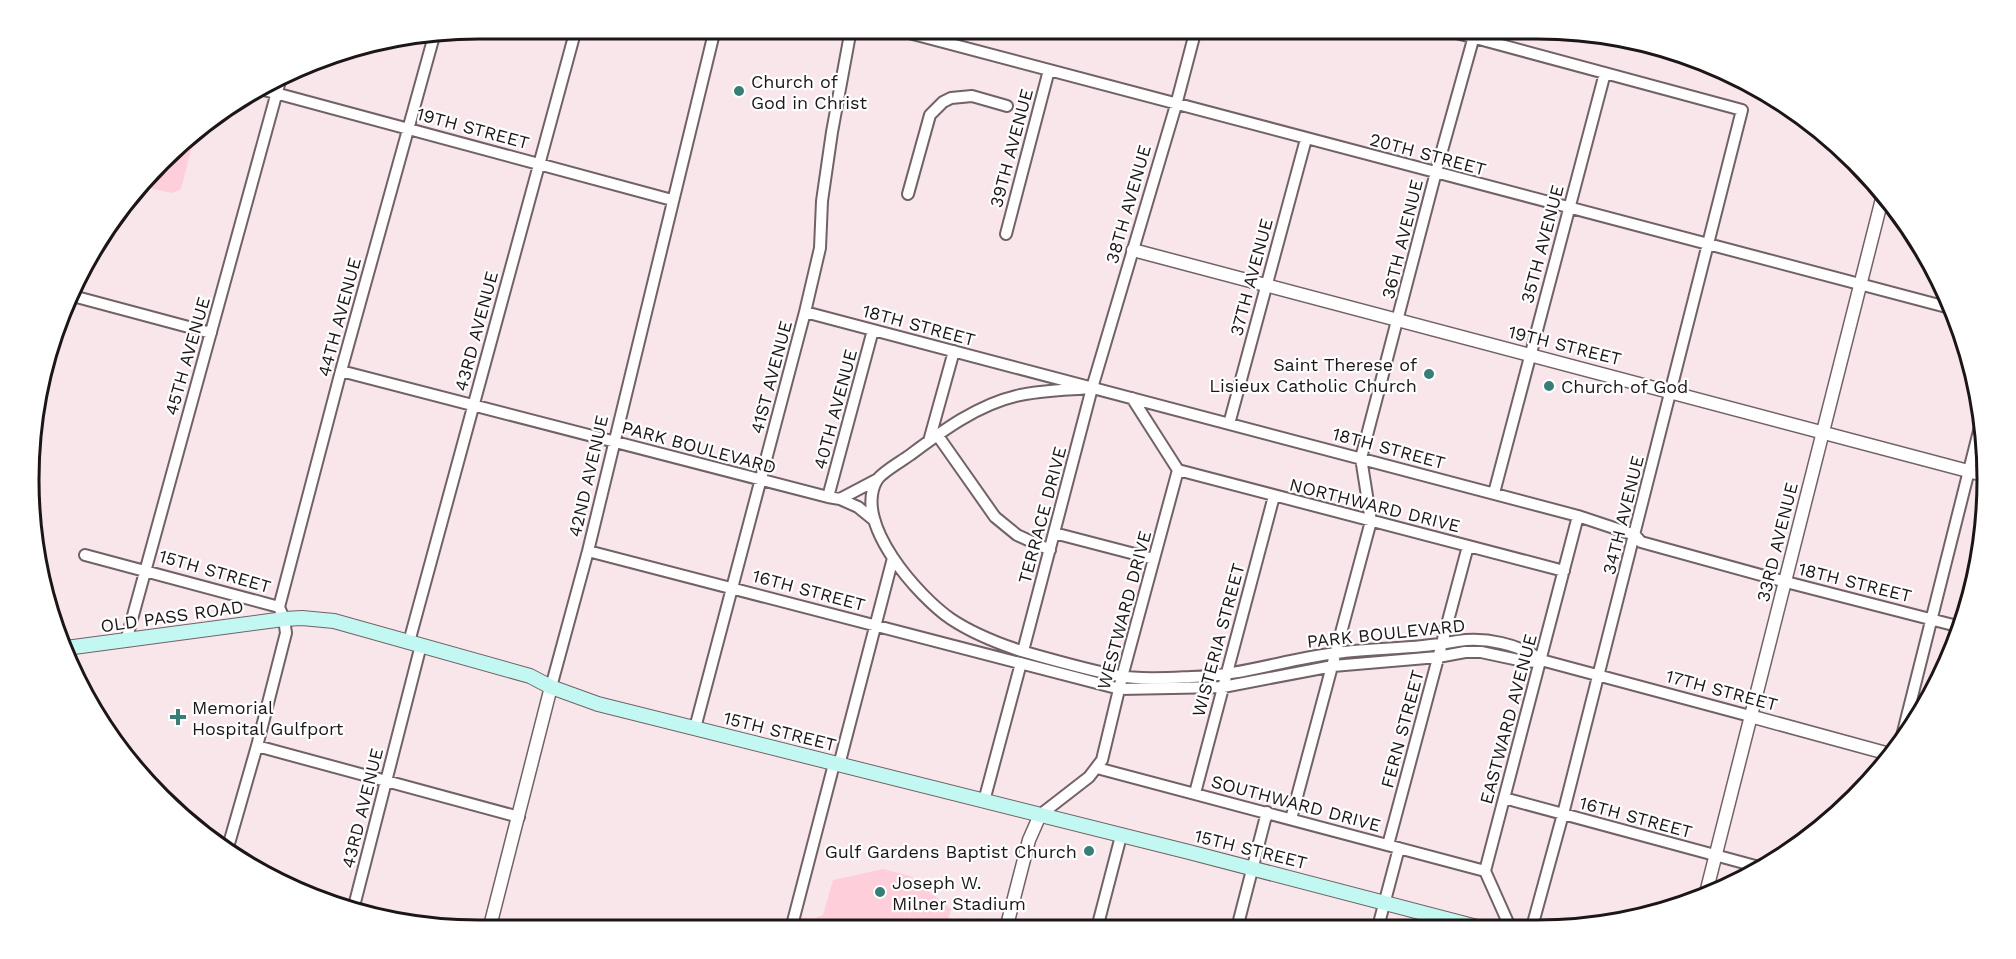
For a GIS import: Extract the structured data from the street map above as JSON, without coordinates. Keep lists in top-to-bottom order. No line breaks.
{"streets":{"main road":["15TH STREET","OLD PASS ROAD"],"street":["19TH STREET","39TH AVENUE","20TH STREET","38TH AVENUE","36TH AVENUE","35TH AVENUE","37TH AVENUE","44TH AVENUE","18TH STREET","43RD AVENUE","45TH AVENUE","41ST AVENUE","40TH AVENUE","PARK BOULEVARD","42ND AVENUE","NORTHWARD DRIVE","TERRACE DRIVE","34TH AVENUE","33RD AVENUE","16TH STREET","WESTWARD DRIVE","WISTERIA STREET","17TH STREET","EASTWARD AVENUE","FERN STREET","SOUTHWARD DRIVE"]},"crossings":[["19TH STREET","38TH AVENUE"],["19TH STREET","36TH AVENUE"],["19TH STREET","35TH AVENUE"],["19TH STREET","37TH AVENUE"],["19TH STREET","44TH AVENUE"],["19TH STREET","43RD AVENUE"],["19TH STREET","45TH AVENUE"],["19TH STREET","42ND AVENUE"],["19TH STREET","34TH AVENUE"],["19TH STREET","33RD AVENUE"],["39TH AVENUE","20TH STREET"],["20TH STREET","38TH AVENUE"],["20TH STREET","36TH AVENUE"],["20TH STREET","35TH AVENUE"],["20TH STREET","37TH AVENUE"],["20TH STREET","34TH AVENUE"],["20TH STREET","33RD AVENUE"],["38TH AVENUE","18TH STREET"],["38TH AVENUE","TERRACE DRIVE"],["36TH AVENUE","18TH STREET"],["35TH AVENUE","18TH STREET"],["35TH AVENUE","34TH AVENUE"],["37TH AVENUE","18TH STREET"],["44TH AVENUE","PARK BOULEVARD"],["44TH AVENUE","15TH STREET"],["44TH AVENUE","OLD PASS ROAD"],["18TH STREET","41ST AVENUE"],["18TH STREET","40TH AVENUE"],["18TH STREET","TERRACE DRIVE"],["18TH STREET","34TH AVENUE"],["18TH STREET","33RD AVENUE"],["18TH STREET","EASTWARD AVENUE"],["43RD AVENUE","PARK BOULEVARD"],["43RD AVENUE","15TH STREET"],["45TH AVENUE","15TH STREET"],["45TH AVENUE","OLD PASS ROAD"],["41ST AVENUE","PARK BOULEVARD"],["41ST AVENUE","15TH STREET"],["41ST AVENUE","16TH STREET"],["40TH AVENUE","PARK BOULEVARD"],["PARK BOULEVARD","42ND AVENUE"],["PARK BOULEVARD","TERRACE DRIVE"],["PARK BOULEVARD","16TH STREET"],["PARK BOULEVARD","WESTWARD DRIVE"],["PARK BOULEVARD","WISTERIA STREET"],["PARK BOULEVARD","17TH STREET"],["PARK BOULEVARD","EASTWARD AVENUE"],["PARK BOULEVARD","FERN STREET"],["42ND AVENUE","15TH STREET"],["42ND AVENUE","16TH STREET"],["NORTHWARD DRIVE","WESTWARD DRIVE"],["NORTHWARD DRIVE","WISTERIA STREET"],["NORTHWARD DRIVE","EASTWARD AVENUE"],["TERRACE DRIVE","15TH STREET"],["TERRACE DRIVE","16TH STREET"],["34TH AVENUE","16TH STREET"],["34TH AVENUE","17TH STREET"],["33RD AVENUE","16TH STREET"],["33RD AVENUE","17TH STREET"],["15TH STREET","WESTWARD DRIVE"],["15TH STREET","OLD PASS ROAD"],["16TH STREET","EASTWARD AVENUE"],["WESTWARD DRIVE","SOUTHWARD DRIVE"],["WISTERIA STREET","SOUTHWARD DRIVE"],["17TH STREET","EASTWARD AVENUE"],["EASTWARD AVENUE","SOUTHWARD DRIVE"],["FERN STREET","SOUTHWARD DRIVE"]],"places":{"other":["Church of God in Christ","Saint Therese of Lisieux Catholic Church","Church of God","Gulf Gardens Baptist Church","Joseph W. Milner Stadium"],"health":["Memorial Hospital Gulfport"]}}
